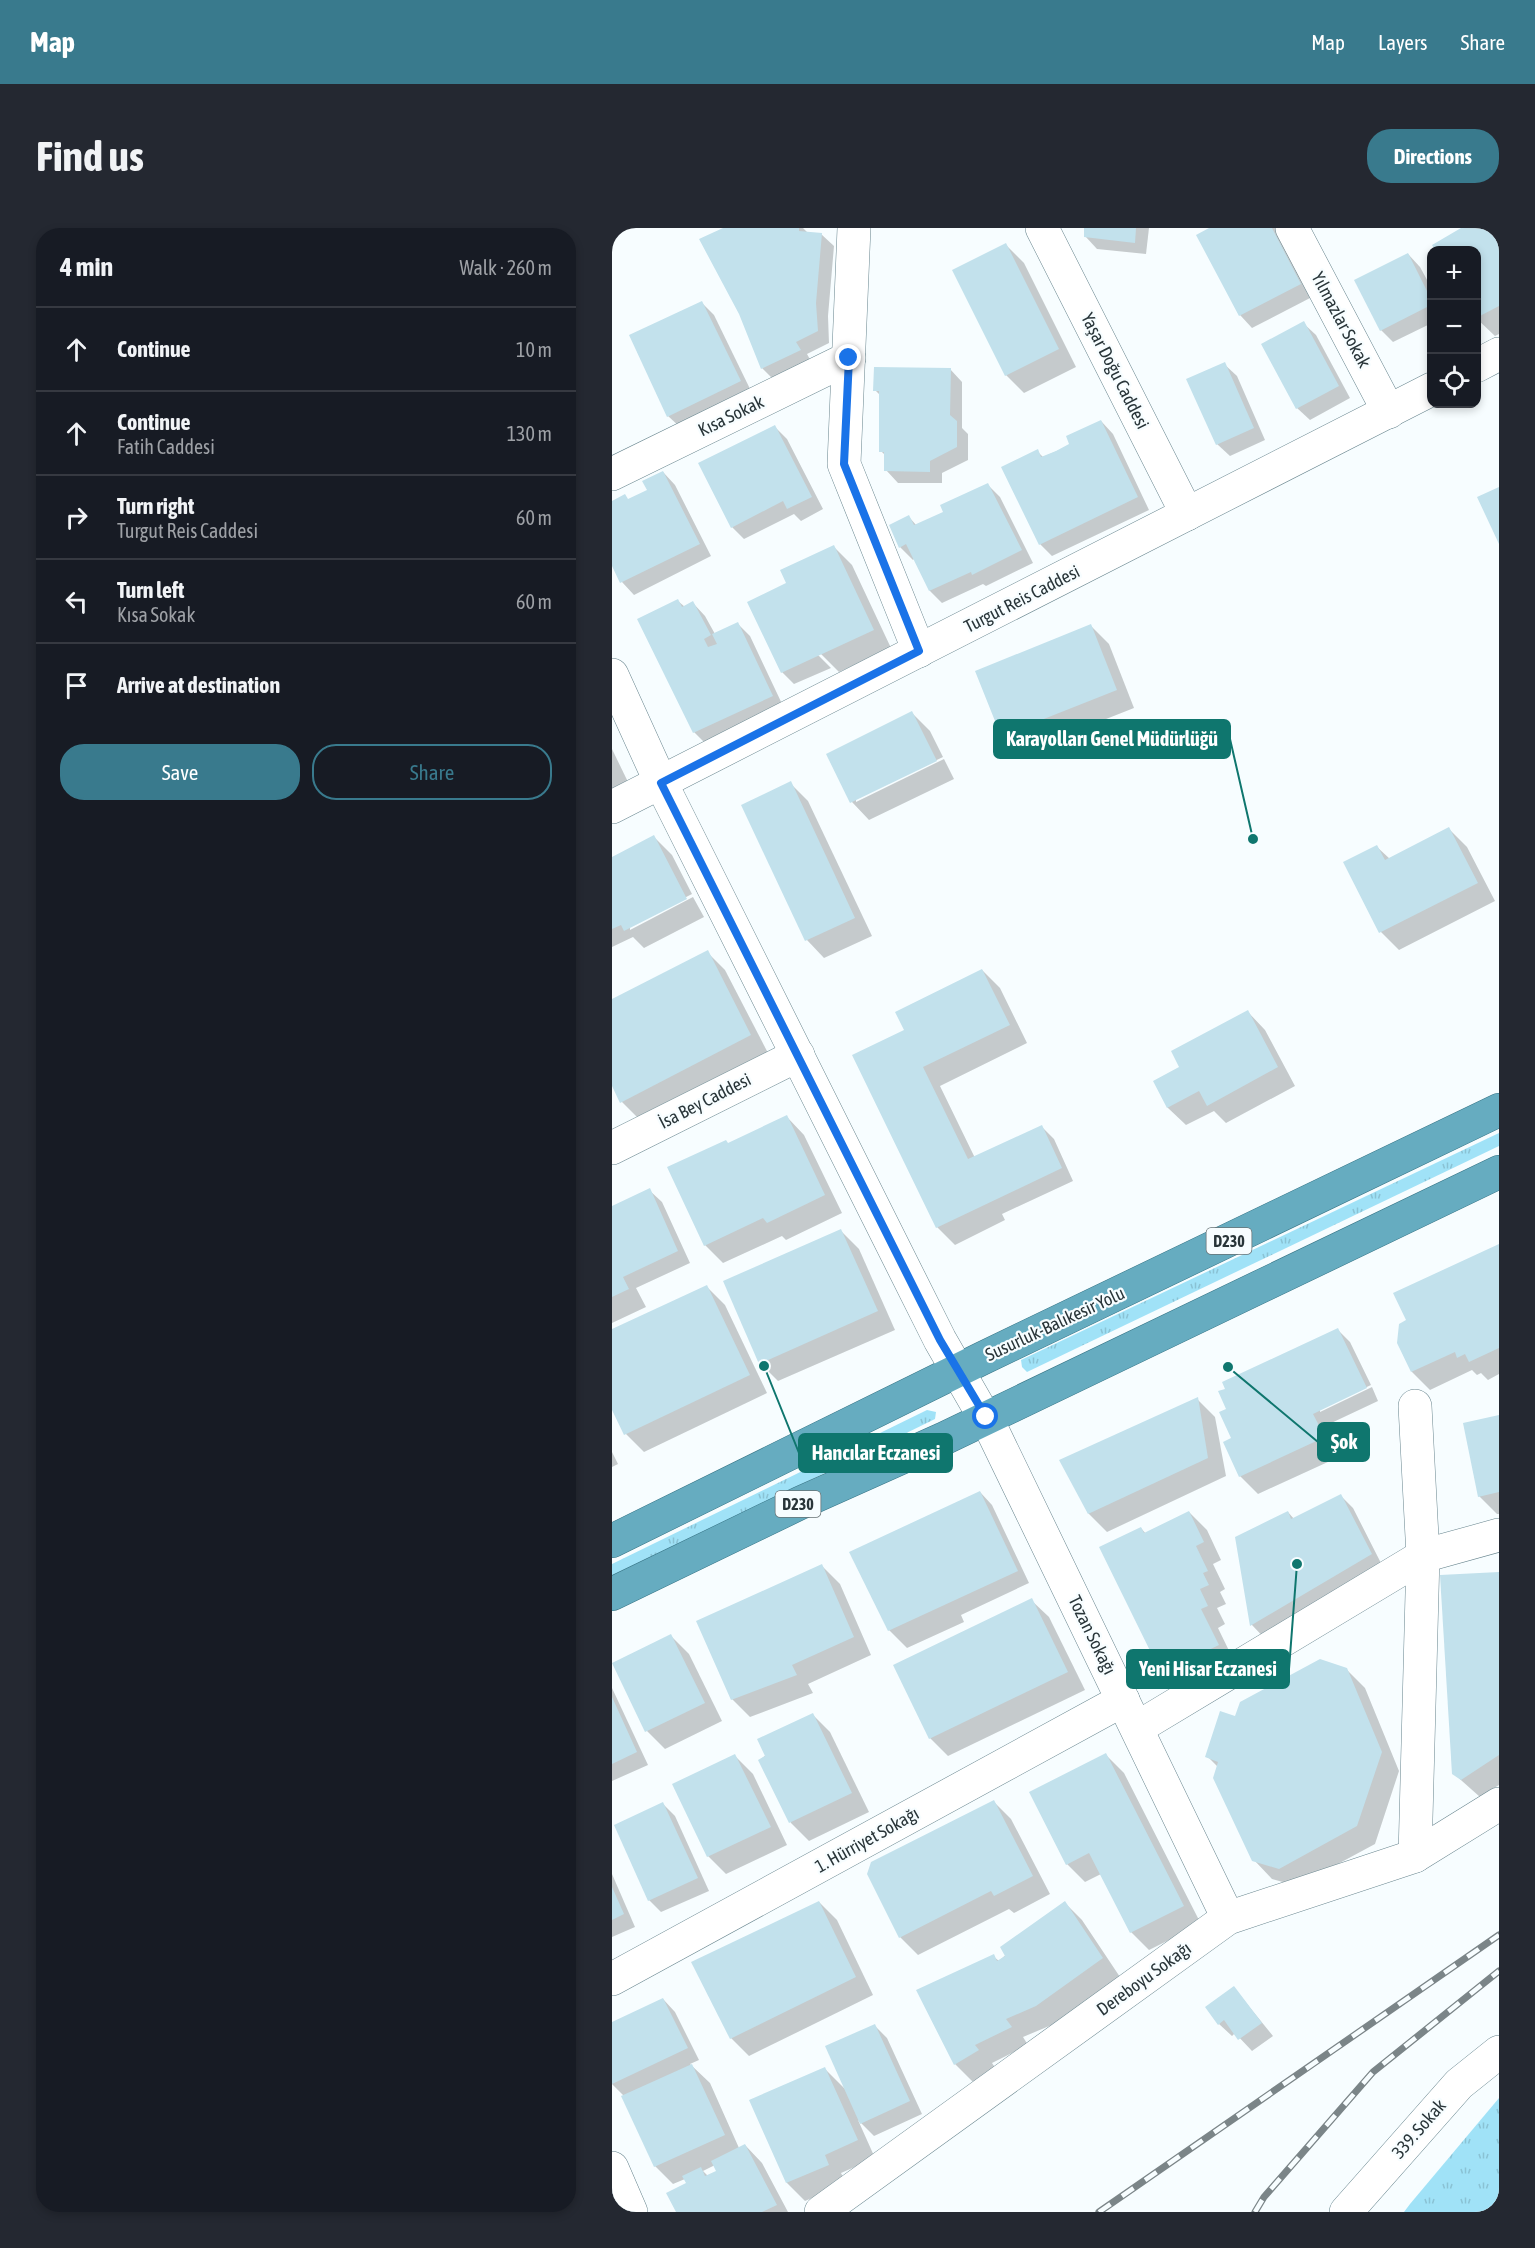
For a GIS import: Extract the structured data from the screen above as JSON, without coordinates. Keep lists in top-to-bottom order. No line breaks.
{"streets":{"highway":["D230","Susurluk-Balıkesir Yolu"],"street":["Yılmazlar Sokak","Yaşar Doğu Caddesi","Kısa Sokak","Turgut Reis Caddesi","İsa Bey Caddesi","Tozan Sokağı","1. Hürriyet Sokağı","Dereboyu Sokağı","339. Sokak"]},"crossings":[["Yılmazlar Sokak","Turgut Reis Caddesi"],["Yaşar Doğu Caddesi","Turgut Reis Caddesi"],["Turgut Reis Caddesi","Tozan Sokağı"],["İsa Bey Caddesi","Tozan Sokağı"],["D230","Tozan Sokağı"],["Susurluk-Balıkesir Yolu","Tozan Sokağı"],["Tozan Sokağı","1. Hürriyet Sokağı"],["Tozan Sokağı","Dereboyu Sokağı"]],"places":["Karayolları Genel Müdürlüğü","Hancılar Eczanesi","Şok","Yeni Hisar Eczanesi"],"page":{"header":"Map","nav":["Map","Layers","Share"],"buttons":["Directions",["Save","Share"]],"title":"Find us","heading":["4 min","Walk · 260 m"],"map_buttons":["+","−"],"list":[["Continue","10 m"],["Continue","Fatih Caddesi","130 m"],["Turn right","Turgut Reis Caddesi","60 m"],["Turn left","Kısa Sokak","60 m"],"Arrive at destination"]}}
